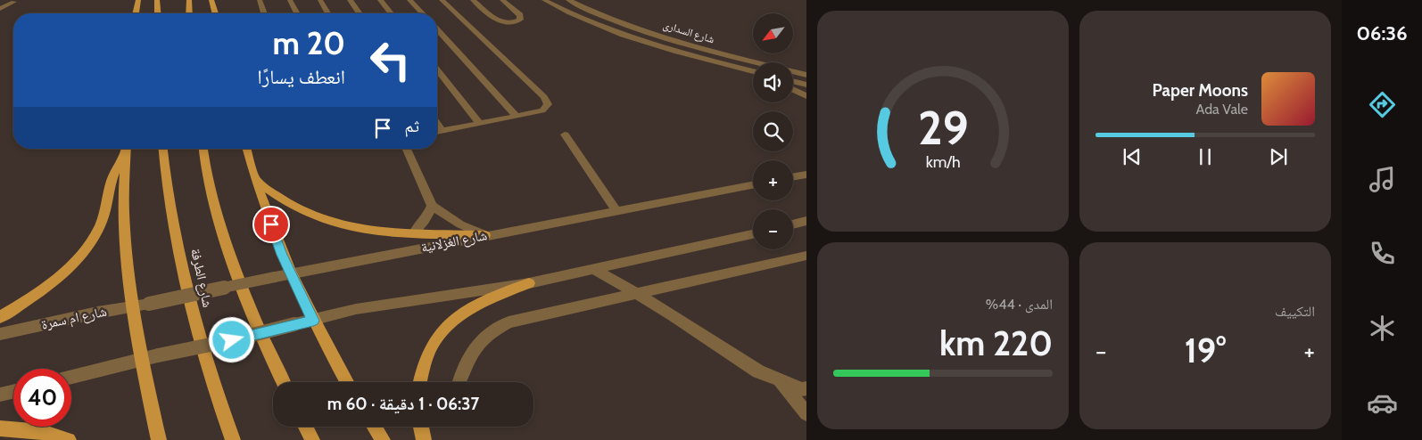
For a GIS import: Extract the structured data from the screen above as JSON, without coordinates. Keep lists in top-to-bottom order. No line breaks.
{"streets":{"main road":["شارع الطرفة"],"street":["شارع السدارى","شارع الغزلانية","شارع ام سمرة"]},"crossings":[["شارع الغزلانية","شارع ام سمرة"]],"north":"bottom left","page":{"tabs":"06:36","map_buttons":["+","−"],"turn":["20 m","انعطف يسارًا"],"song":["Paper Moons","Ada Vale"],"then":"ثم","tile":["التكييف",["المدى · 44%","220 km"]],"heat":["−","19°","+"],"limit":"40","trip":"06:37 · 1 دقيقة · 60 m","gauge":["29","km/h"]}}
